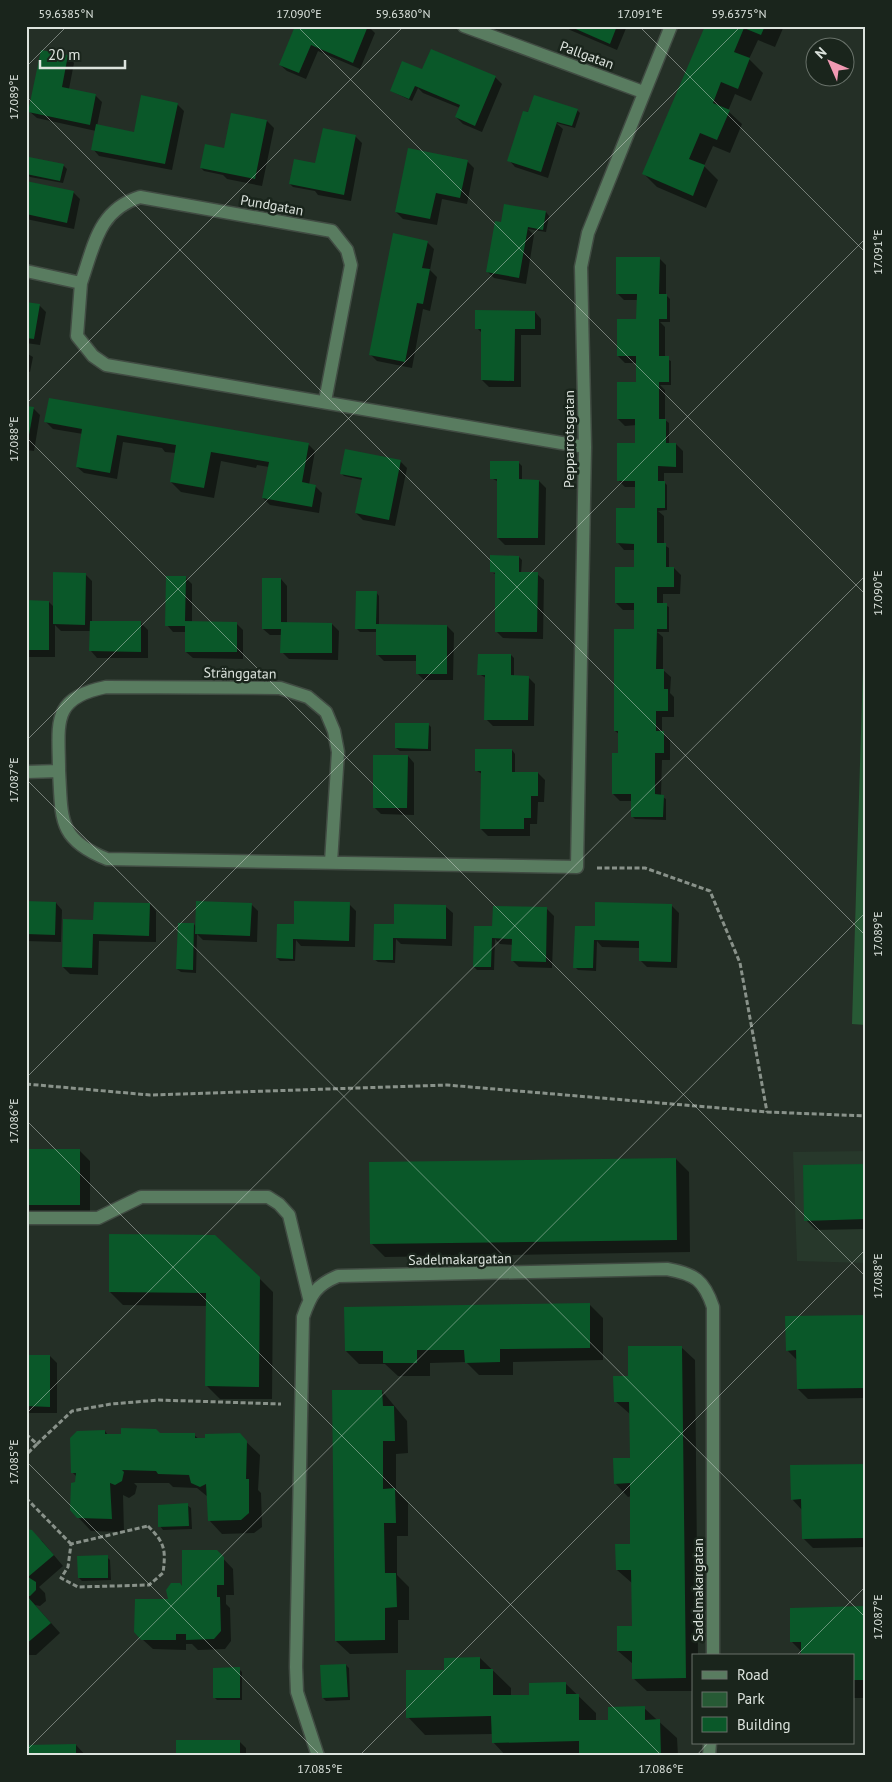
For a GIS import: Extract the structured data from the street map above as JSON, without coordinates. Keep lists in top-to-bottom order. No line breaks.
{"streets":{"street":["Pallgatan","Pundgatan","Pepparrotsgatan","Stränggatan","Sadelmakargatan"]},"crossings":[["Pallgatan","Pepparrotsgatan"],["Pundgatan","Pepparrotsgatan"],["Pepparrotsgatan","Stränggatan"]],"legend":["Road","Park","Building"],"scale_bar":"20 m","north":"top left","coordinates":["59.6385°N","17.090°E","59.6380°N","17.091°E","59.6375°N","17.089°E","17.088°E","17.087°E","17.086°E","17.085°E"]}
